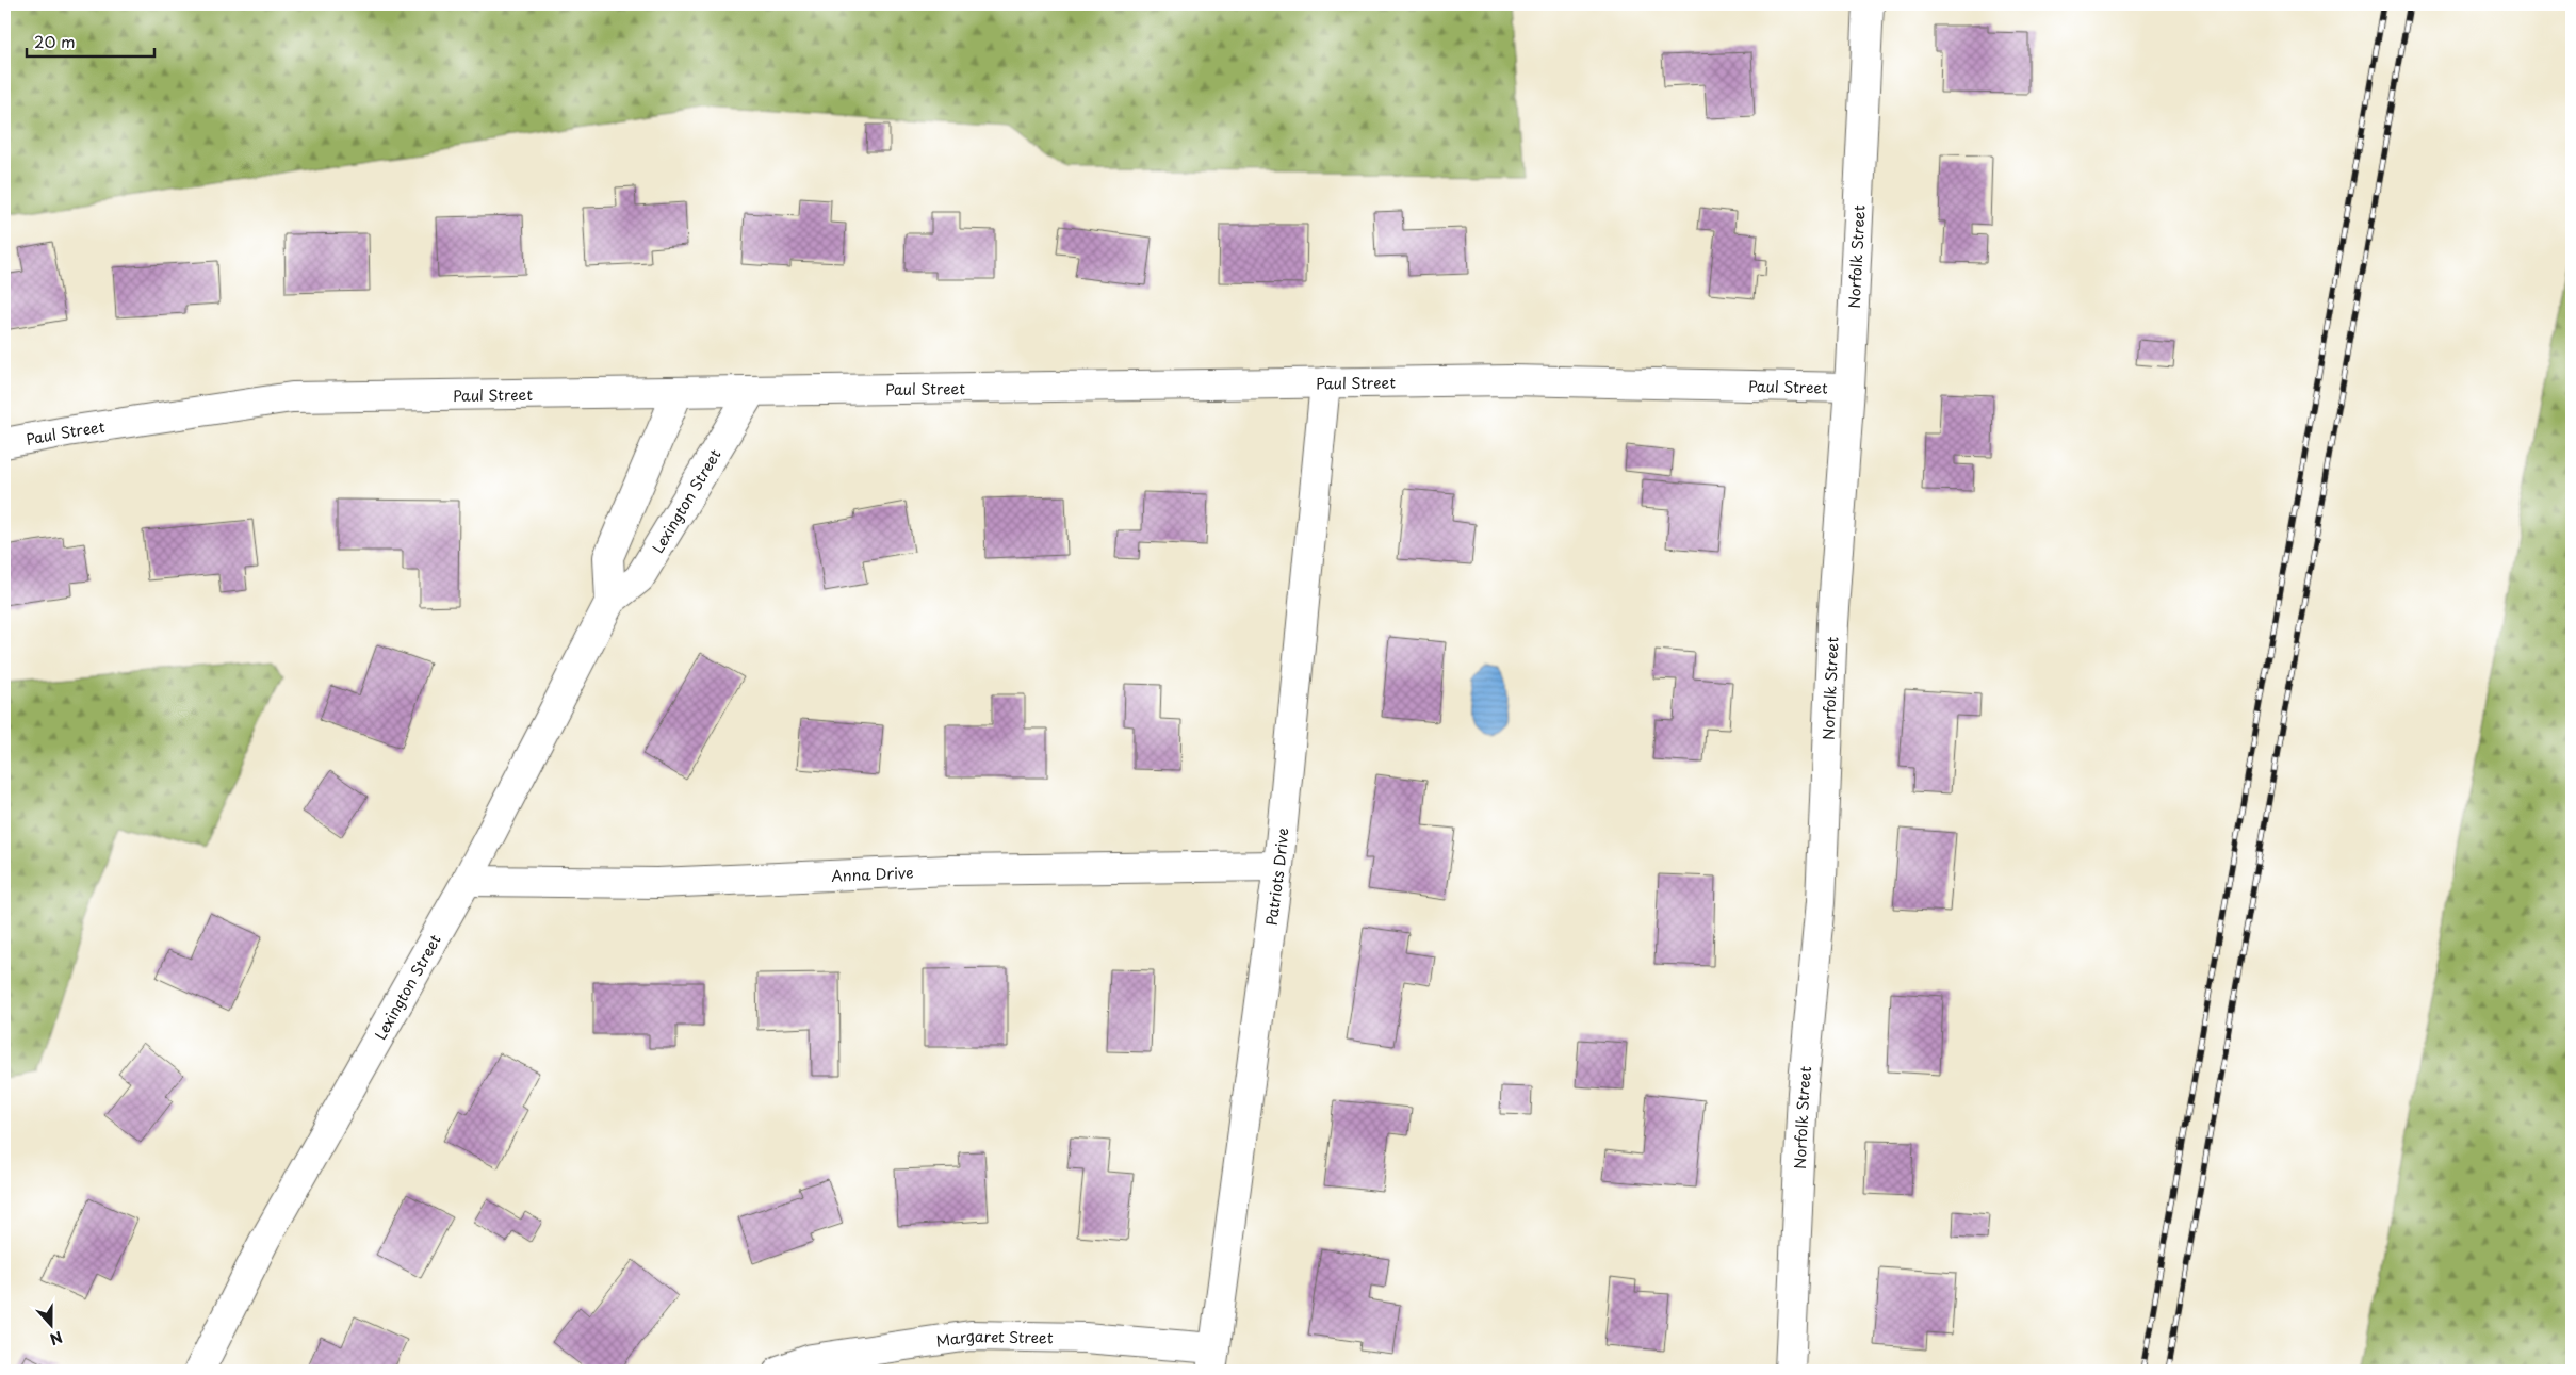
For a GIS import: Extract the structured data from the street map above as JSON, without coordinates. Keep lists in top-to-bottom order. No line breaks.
{"streets":{"street":["Norfolk Street","Paul Street","Lexington Street","Anna Drive","Patriots Drive","Margaret Street"]},"crossings":[["Norfolk Street","Paul Street"],["Paul Street","Lexington Street"],["Paul Street","Patriots Drive"],["Lexington Street","Anna Drive"],["Anna Drive","Patriots Drive"],["Patriots Drive","Margaret Street"]],"scale_bar":"20 m","north":"bottom"}
